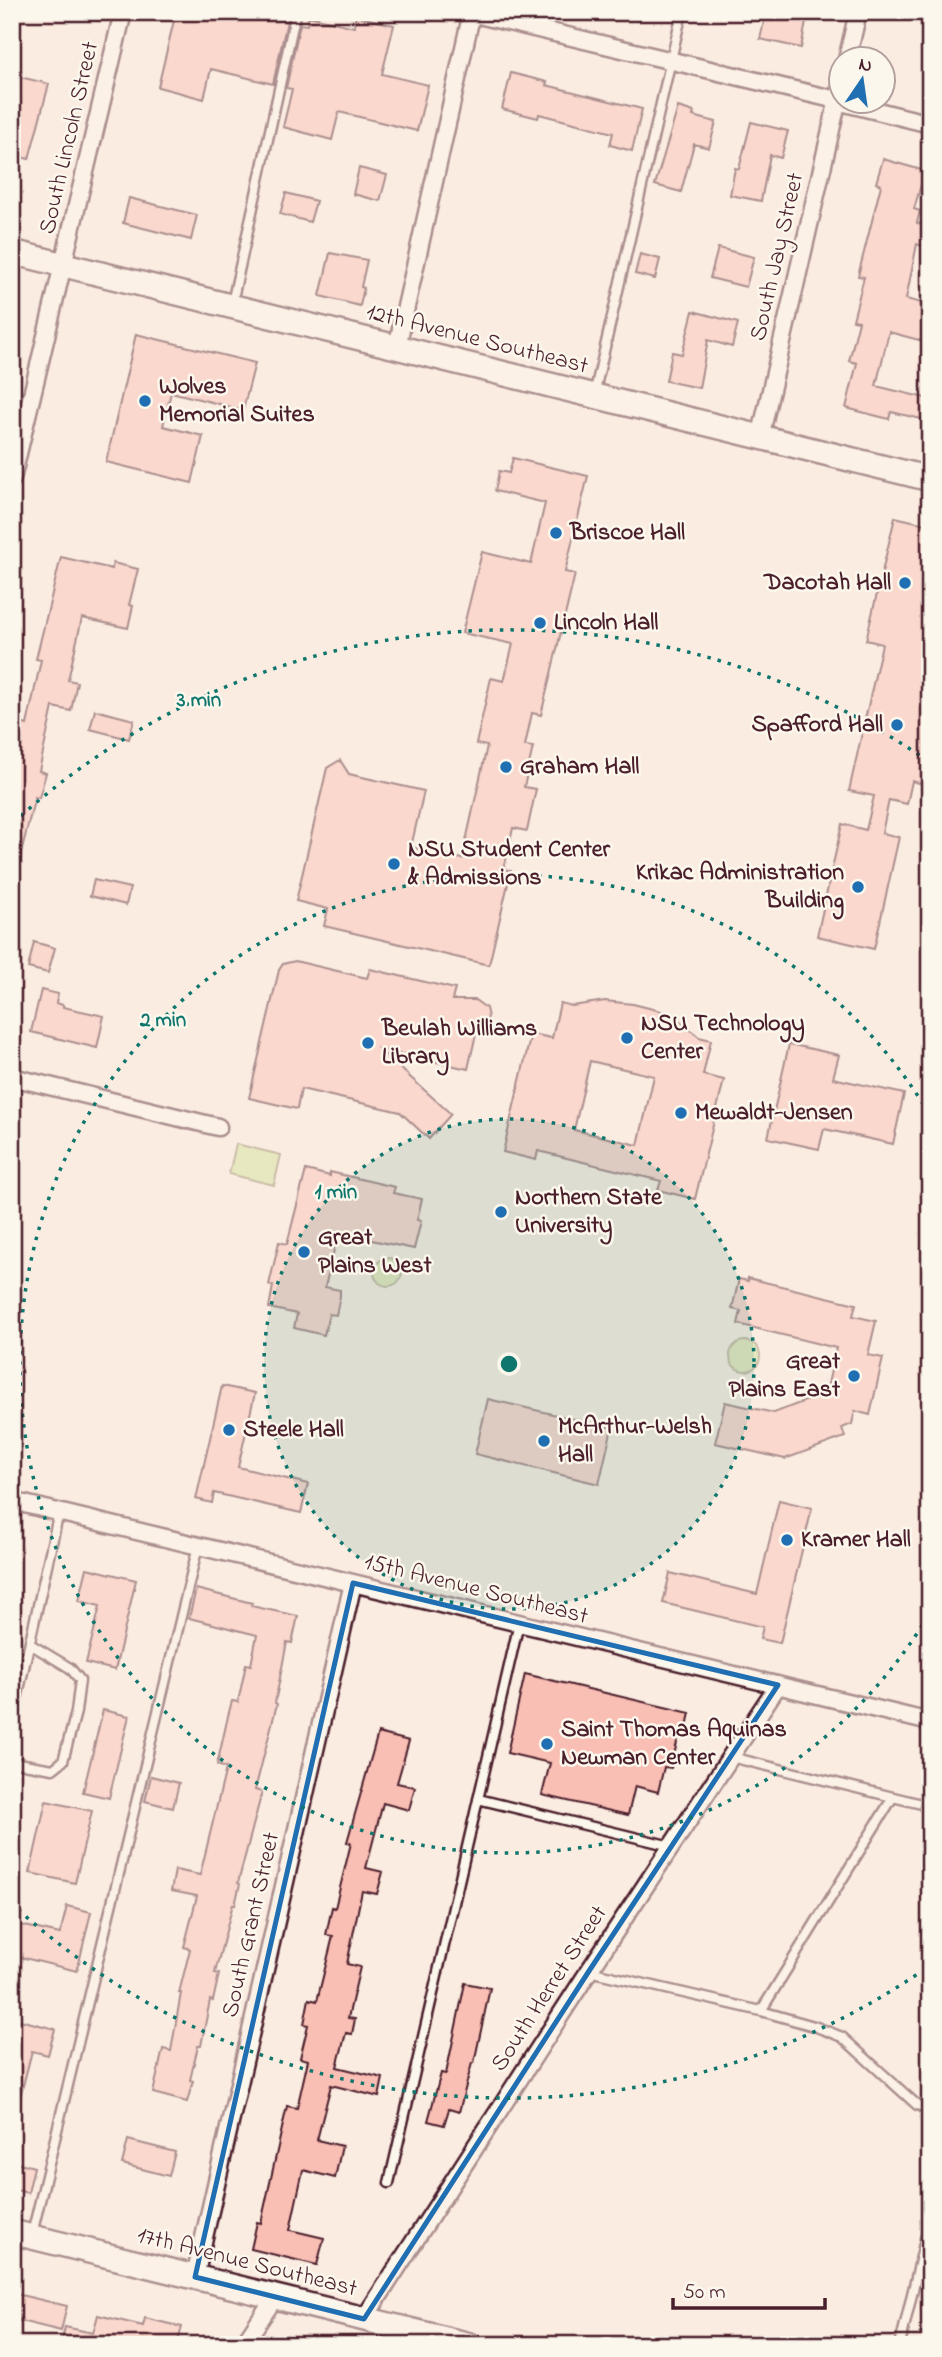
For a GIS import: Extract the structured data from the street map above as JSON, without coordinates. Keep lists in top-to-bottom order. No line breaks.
{"streets":{"street":["South Lincoln Street","South Jay Street","12th Avenue Southeast","15th Avenue Southeast","South Grant Street","South Herret Street","17th Avenue Southeast"]},"crossings":[["South Lincoln Street","12th Avenue Southeast"],["South Jay Street","12th Avenue Southeast"],["15th Avenue Southeast","South Grant Street"],["15th Avenue Southeast","South Herret Street"],["South Grant Street","17th Avenue Southeast"],["South Herret Street","17th Avenue Southeast"]],"places":["Wolves Memorial Suites","Briscoe Hall","Dacotah Hall","Lincoln Hall","Spafford Hall","Graham Hall","NSU Student Center & Admissions","Krikac Administration Building","NSU Technology Center","Beulah Williams Library","Mewaldt-Jensen","Northern State University","Great Plains West","Great Plains East","Steele Hall","McArthur-Welsh Hall","Kramer Hall","Saint Thomas Aquinas Newman Center"],"scale_bar":"50 m","north":"top","rings":["3 min","2 min","1 min"]}
